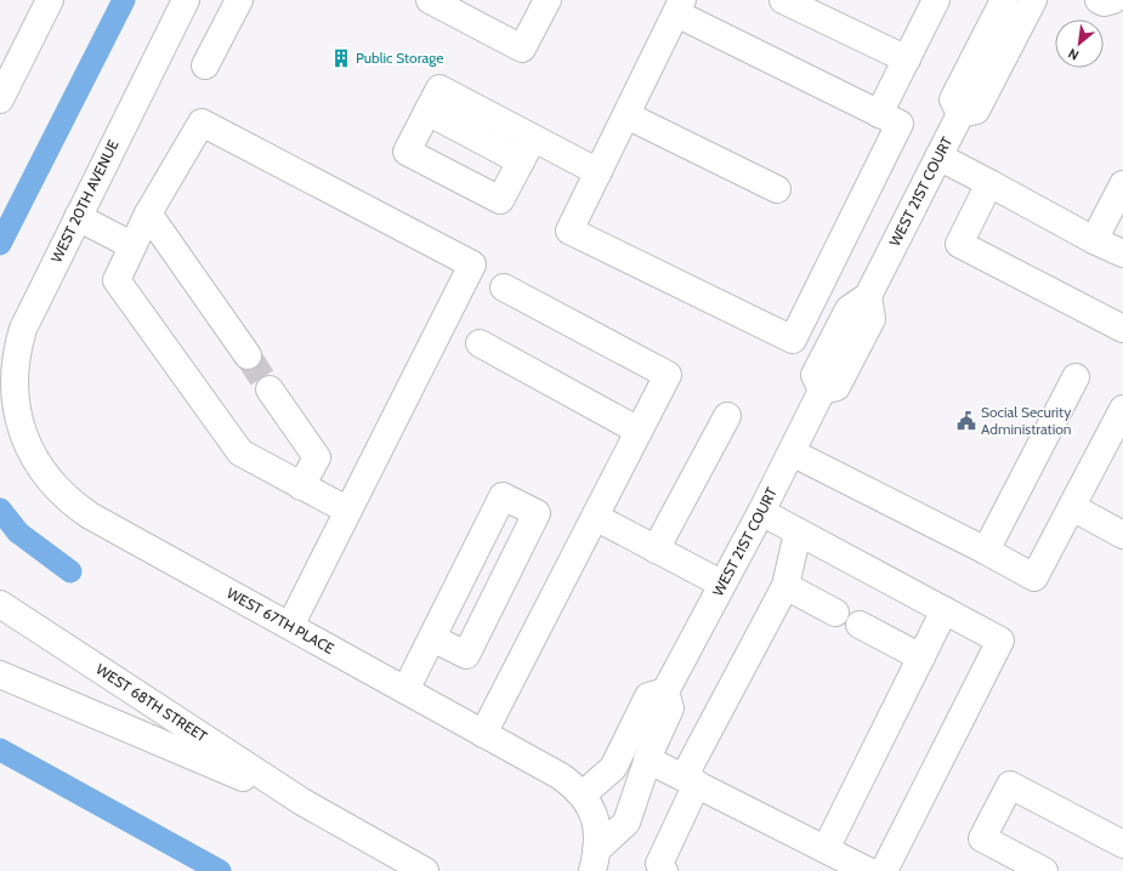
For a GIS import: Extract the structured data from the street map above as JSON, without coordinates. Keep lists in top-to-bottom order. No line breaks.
{"streets":{"main road":["WEST 21ST COURT","WEST 20TH AVENUE","WEST 67TH PLACE","WEST 68TH STREET"]},"crossings":[["WEST 20TH AVENUE","WEST 67TH PLACE"]],"places":{"building":["Public Storage"],"public building":["Social Security Administration"]},"north":"bottom left"}
